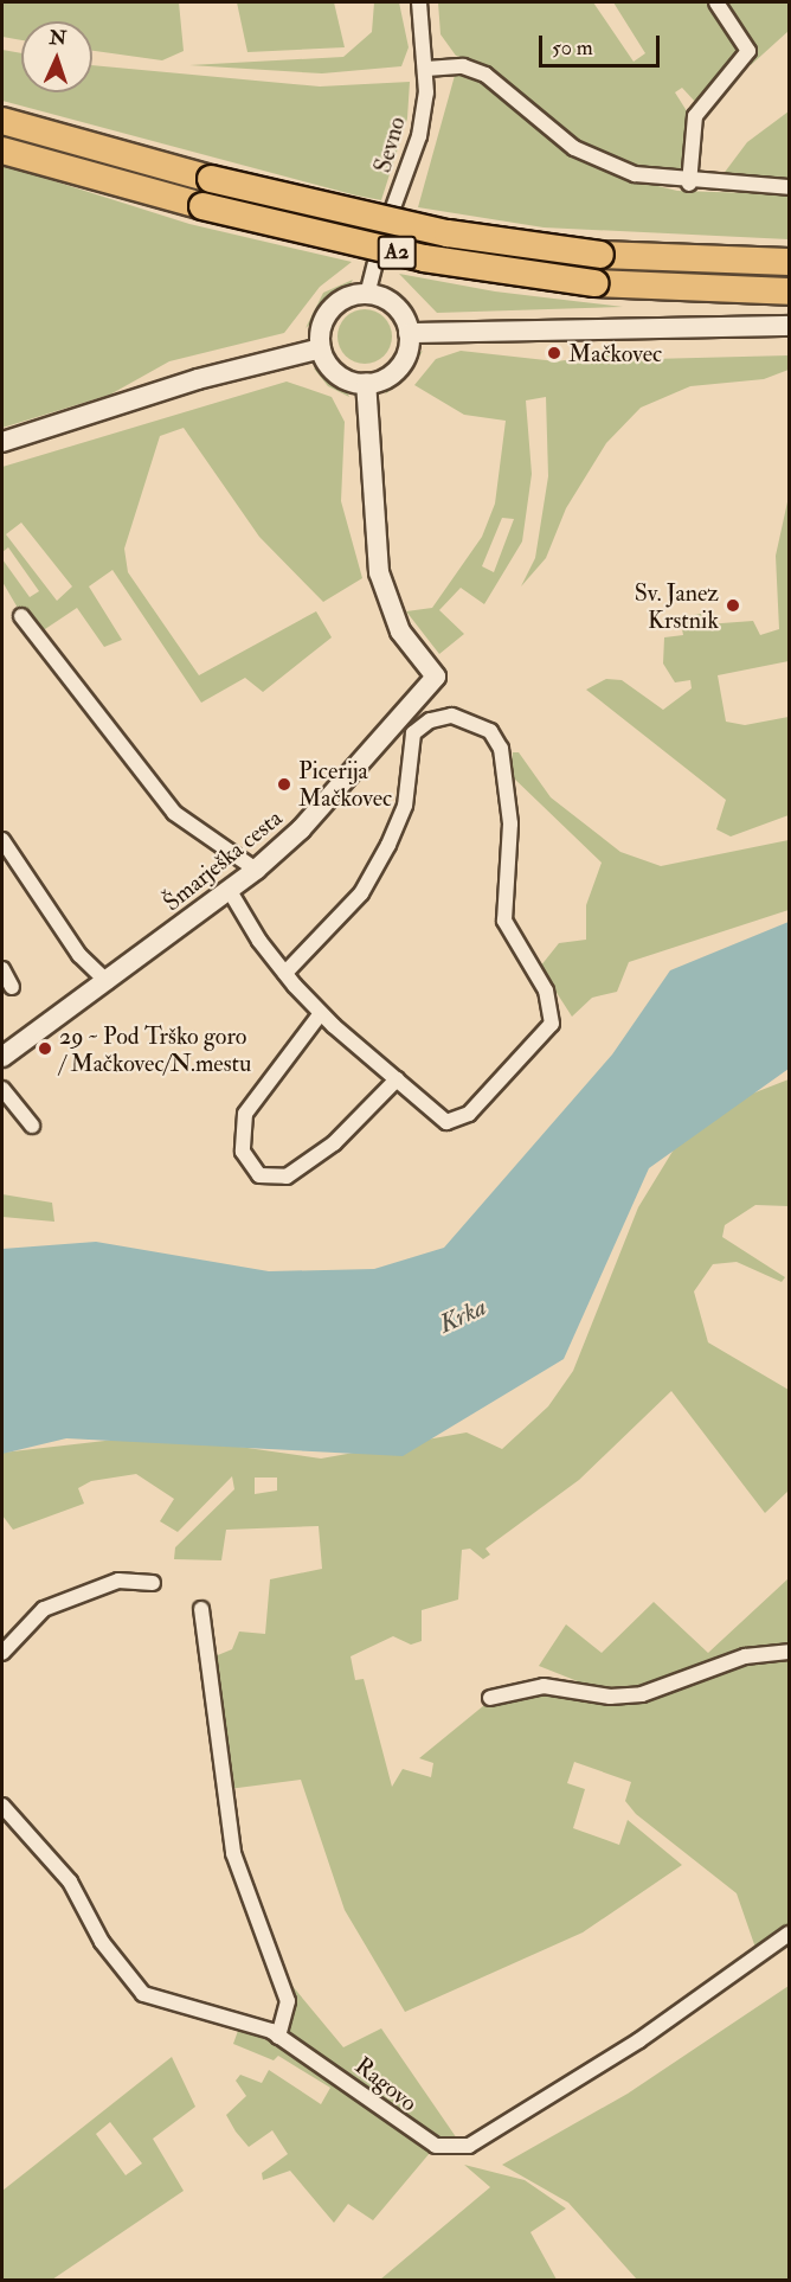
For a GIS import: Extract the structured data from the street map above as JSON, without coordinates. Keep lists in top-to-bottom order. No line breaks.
{"streets":{"highway":["A2"],"main road":["Šmarješka cesta"],"street":["Sevno","Ragovo"]},"crossings":[["Sevno","Šmarješka cesta"]],"water":["Krka"],"places":["Mačkovec","Sv. Janez Krstnik","Picerija Mačkovec","29 ~ Pod Trško goro / Mačkovec/N.mestu"],"scale_bar":"50 m","north":"top"}
